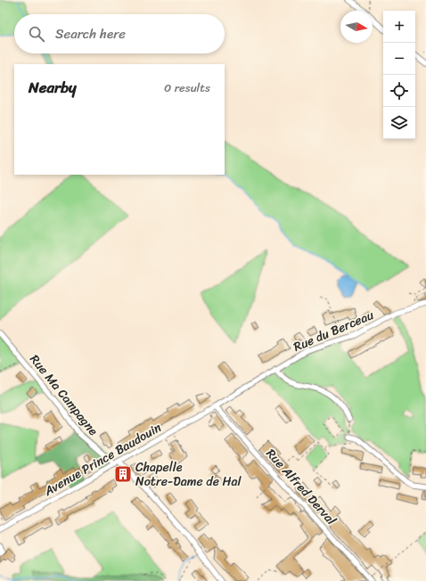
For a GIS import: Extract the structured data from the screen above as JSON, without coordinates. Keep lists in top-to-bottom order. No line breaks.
{"streets":{"street":["Rue du Berceau","Rue Ma Campagne","Avenue Prince Baudouin","Rue Alfred Derval"]},"crossings":[["Rue du Berceau","Avenue Prince Baudouin"],["Rue du Berceau","Rue Alfred Derval"],["Rue Ma Campagne","Avenue Prince Baudouin"],["Avenue Prince Baudouin","Rue Alfred Derval"]],"places":{"building":["Chapelle Notre-Dame de Hal"]},"north":"right","page":{"map_buttons":["+","−"],"search":"Search here","heading":["Nearby","0 results"]}}
